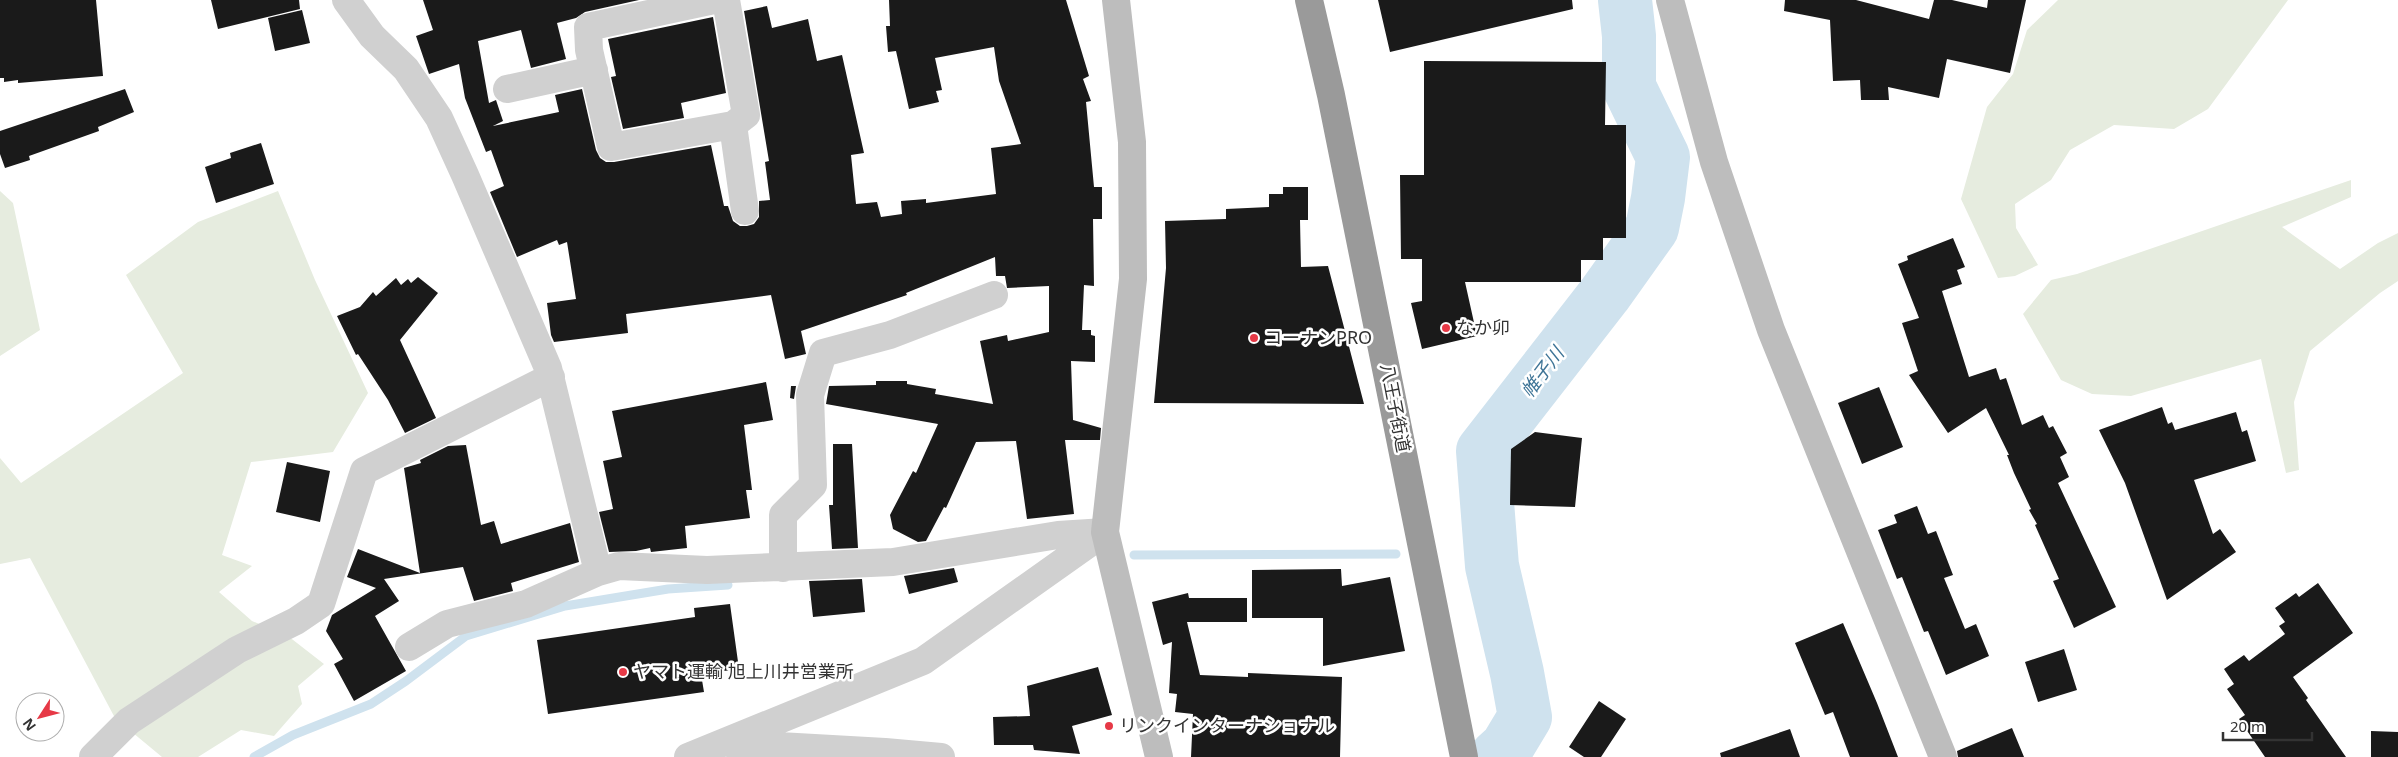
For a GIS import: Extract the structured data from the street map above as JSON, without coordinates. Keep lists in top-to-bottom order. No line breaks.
{"streets":{"highway":["八王子街道"]},"water":["帷子川"],"places":["なか卯","コーナンPRO","ヤマト運輸 旭上川井営業所","リンクインターナショナル"],"scale_bar":"20 m","north":"bottom left"}
